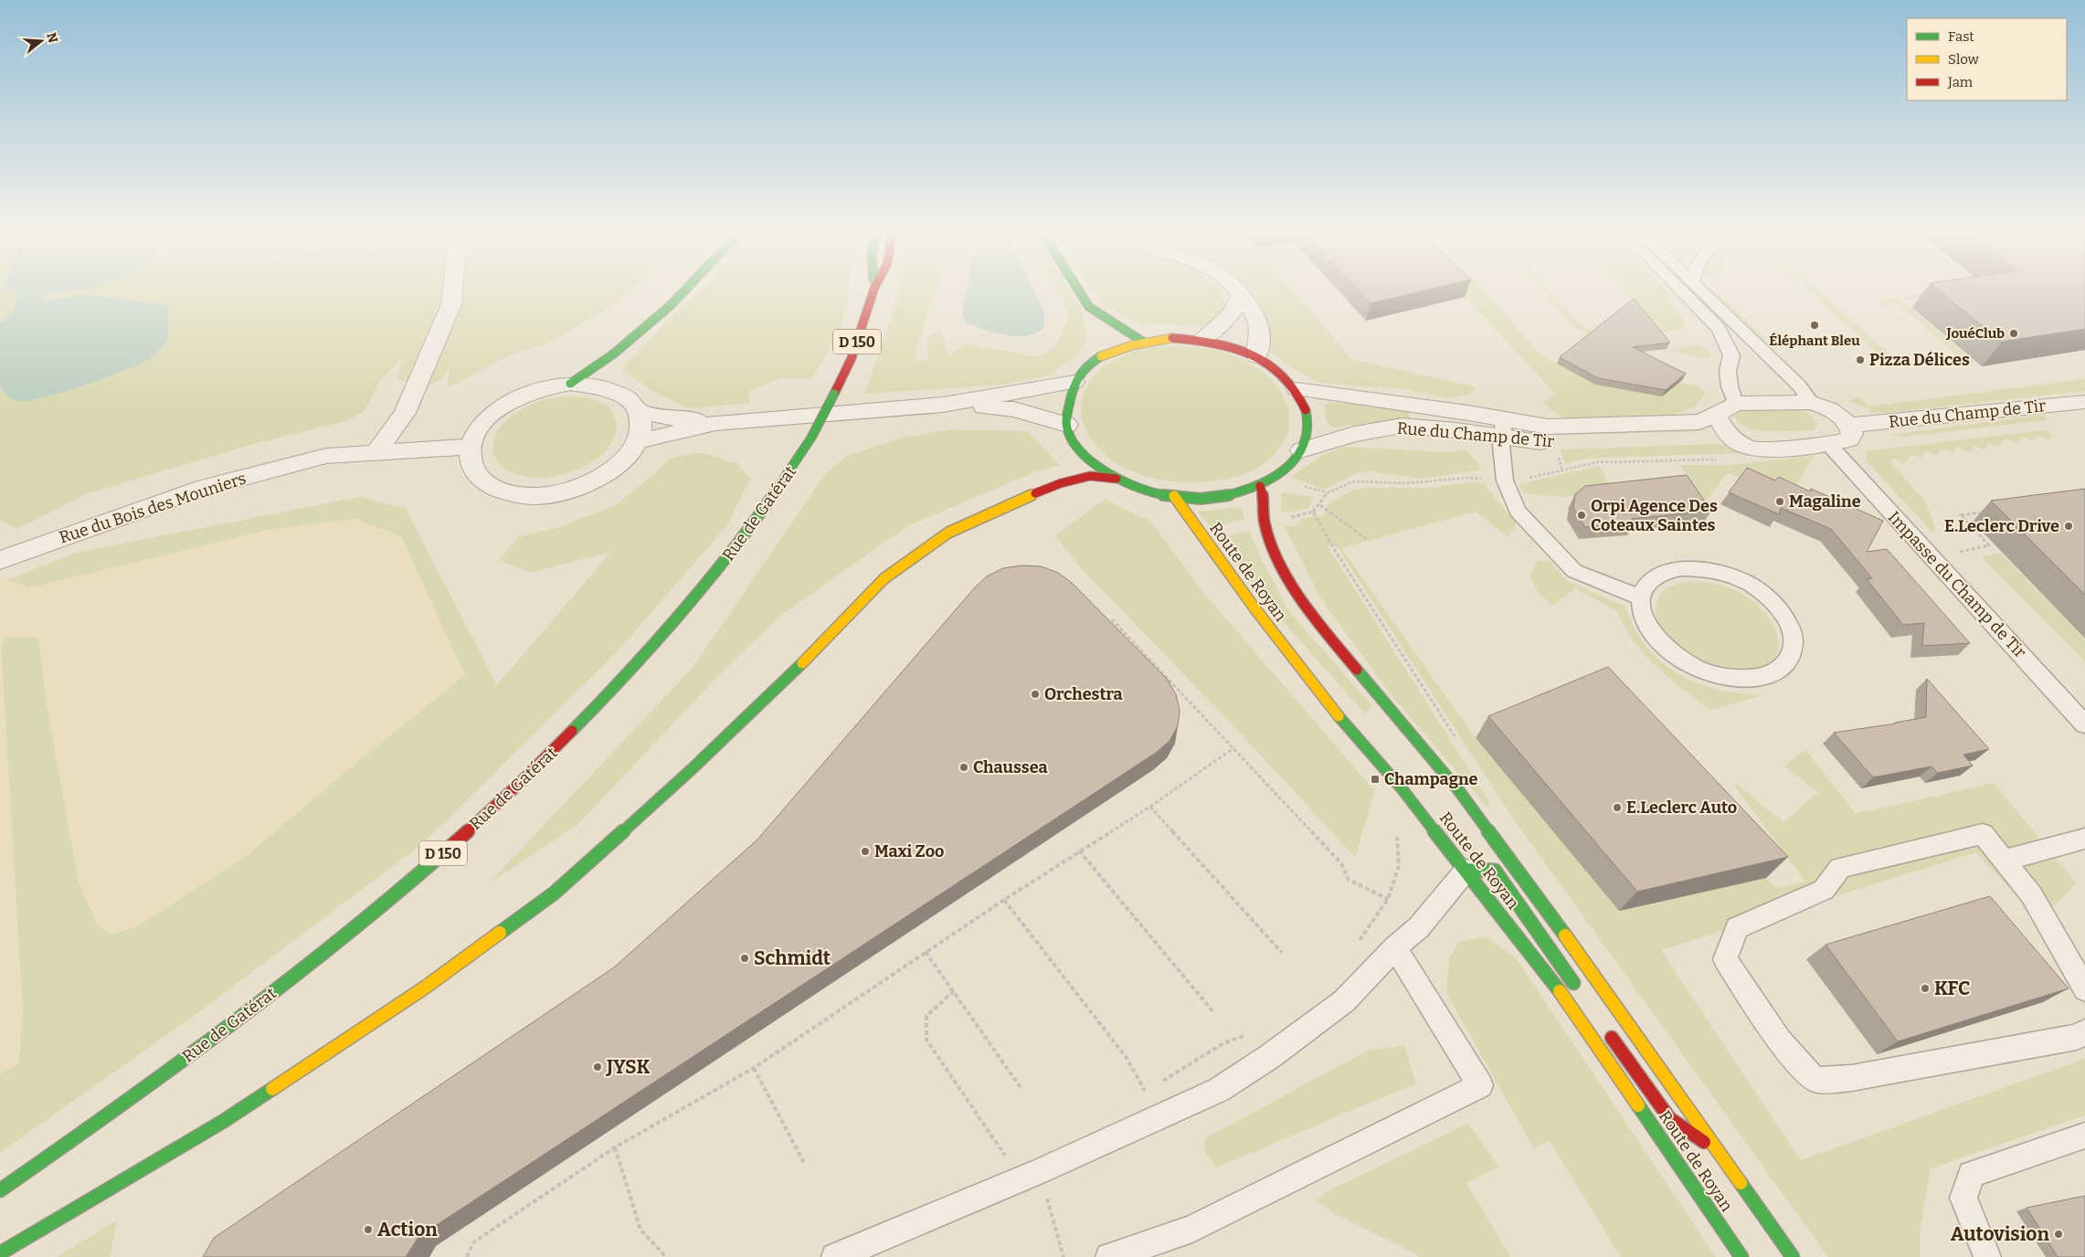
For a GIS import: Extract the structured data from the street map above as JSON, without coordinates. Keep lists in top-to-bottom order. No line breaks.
{"streets":{"main road":["D 150","Rue de Gatérat","Route de Royan"],"street":["Rue du Champ de Tir","Rue du Bois des Mouniers"],"lane":["Impasse du Champ de Tir"]},"crossings":[["Rue du Champ de Tir","Impasse du Champ de Tir"]],"places":{"other":["Éléphant Bleu","JouéClub","Pizza Délices","Magaline","Orpi Agence Des Coteaux Saintes","E.Leclerc Drive","Orchestra","Chaussea","E.Leclerc Auto","Maxi Zoo","Schmidt","KFC","JYSK","Action","Autovision"],"transit":["Champagne"]},"legend":["Fast","Slow","Jam"],"north":"right"}
